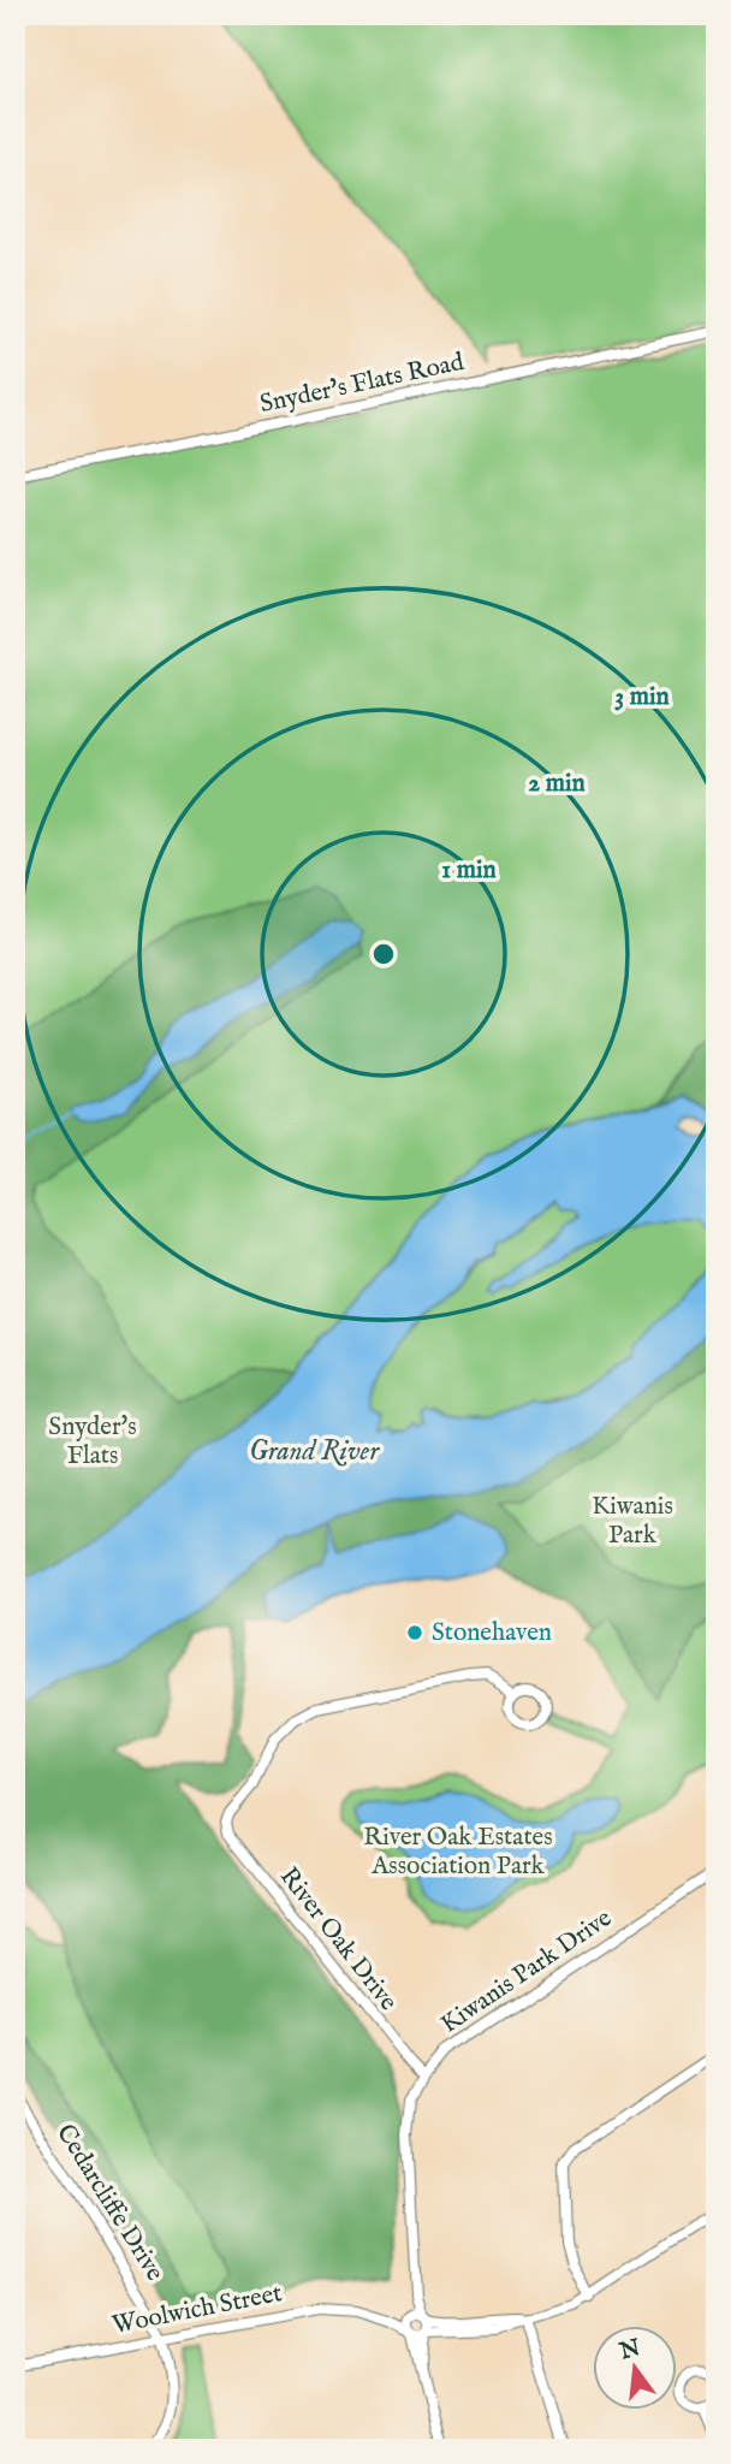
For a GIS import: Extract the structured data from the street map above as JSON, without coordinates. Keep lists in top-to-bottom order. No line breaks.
{"streets":{"street":["Snyder's Flats Road","River Oak Drive","Kiwanis Park Drive","Cedarcliffe Drive","Woolwich Street"]},"crossings":[["River Oak Drive","Kiwanis Park Drive"],["Kiwanis Park Drive","Woolwich Street"],["Cedarcliffe Drive","Woolwich Street"]],"water":["Grand River"],"parks":["Snyder's Flats","Kiwanis Park","River Oak Estates Association Park"],"places":["Stonehaven"],"north":"top","rings":["3 min","2 min","1 min"]}
